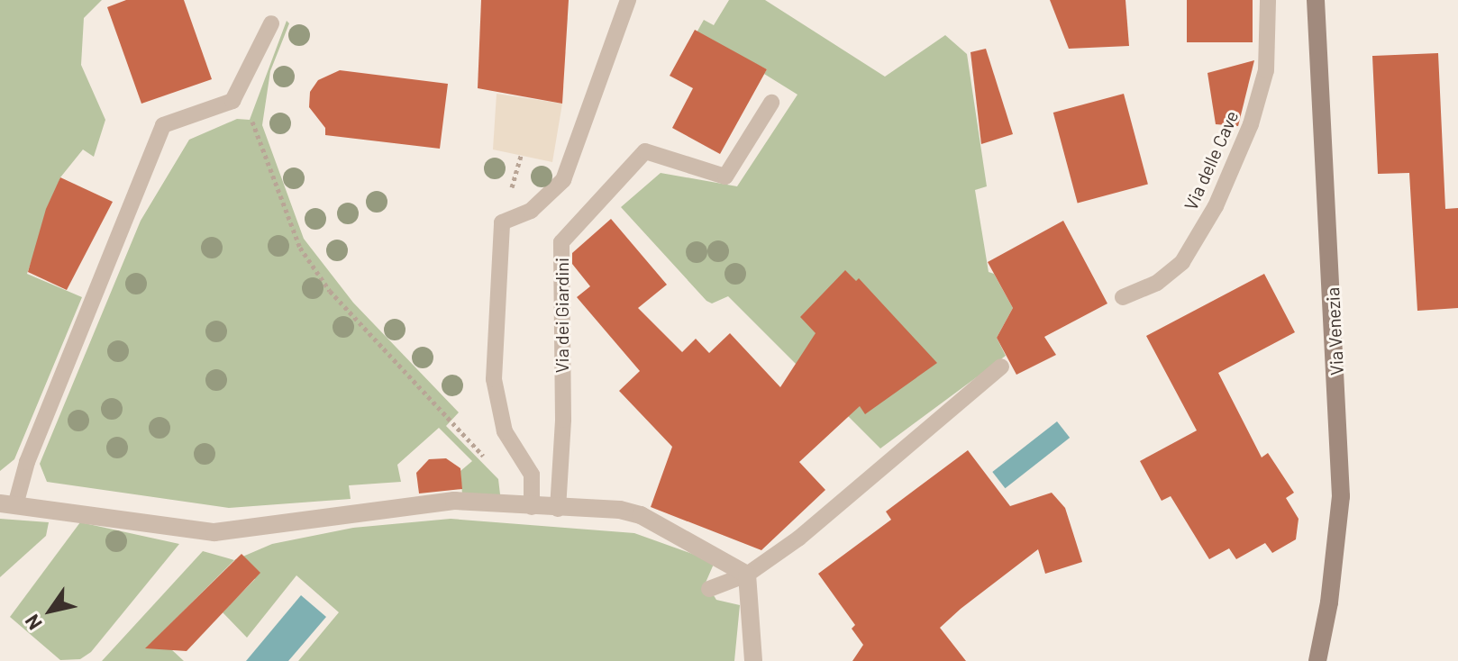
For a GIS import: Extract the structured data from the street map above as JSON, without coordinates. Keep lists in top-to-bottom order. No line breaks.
{"streets":{"main road":["Via Venezia"],"lane":["Via delle Cave","Via dei Giardini"]},"north":"bottom left"}
